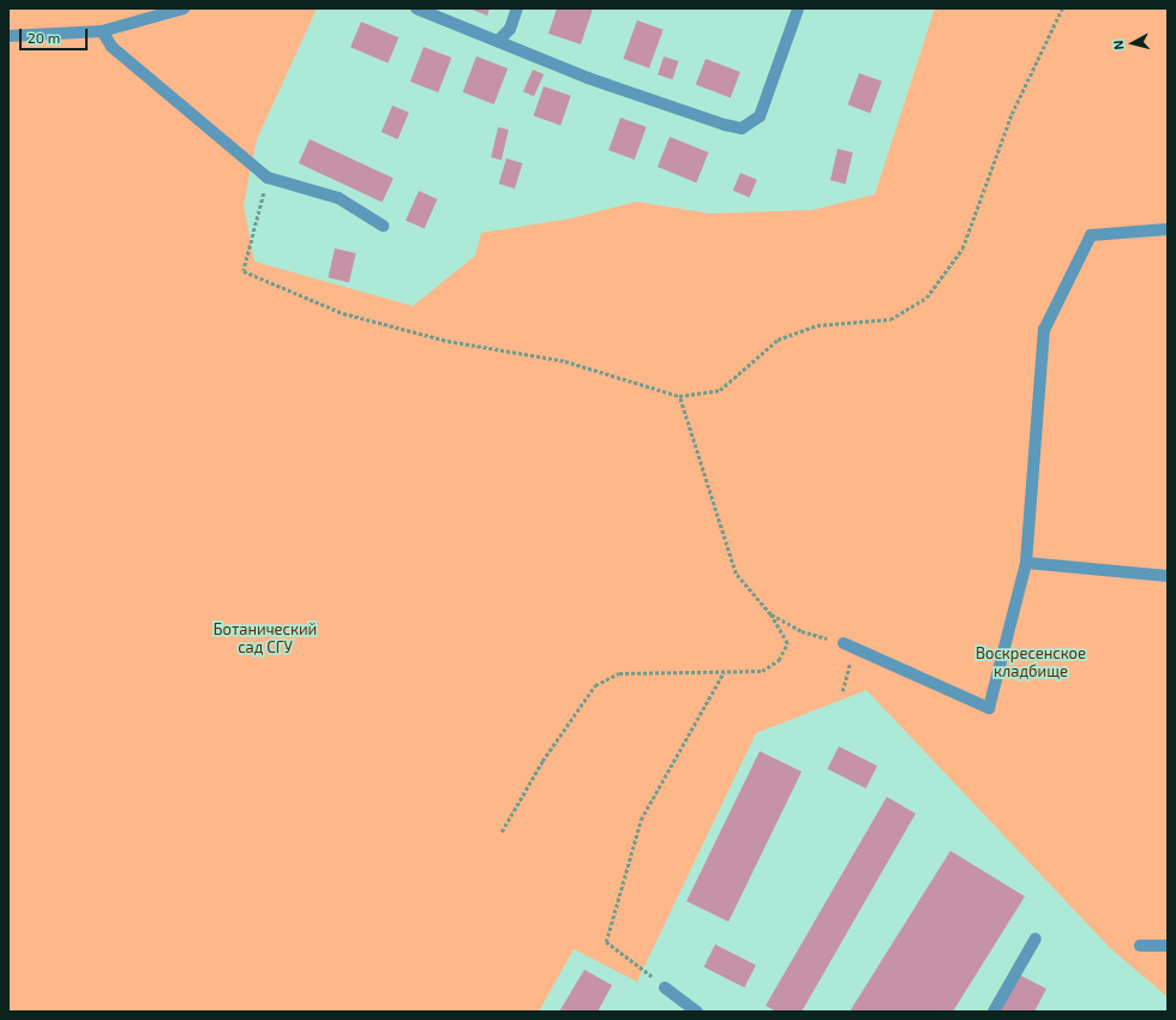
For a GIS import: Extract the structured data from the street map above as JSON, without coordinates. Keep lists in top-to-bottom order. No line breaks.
{"parks":["Ботанический сад СГУ","Воскресенское кладбище"],"scale_bar":"20 m","north":"left"}
